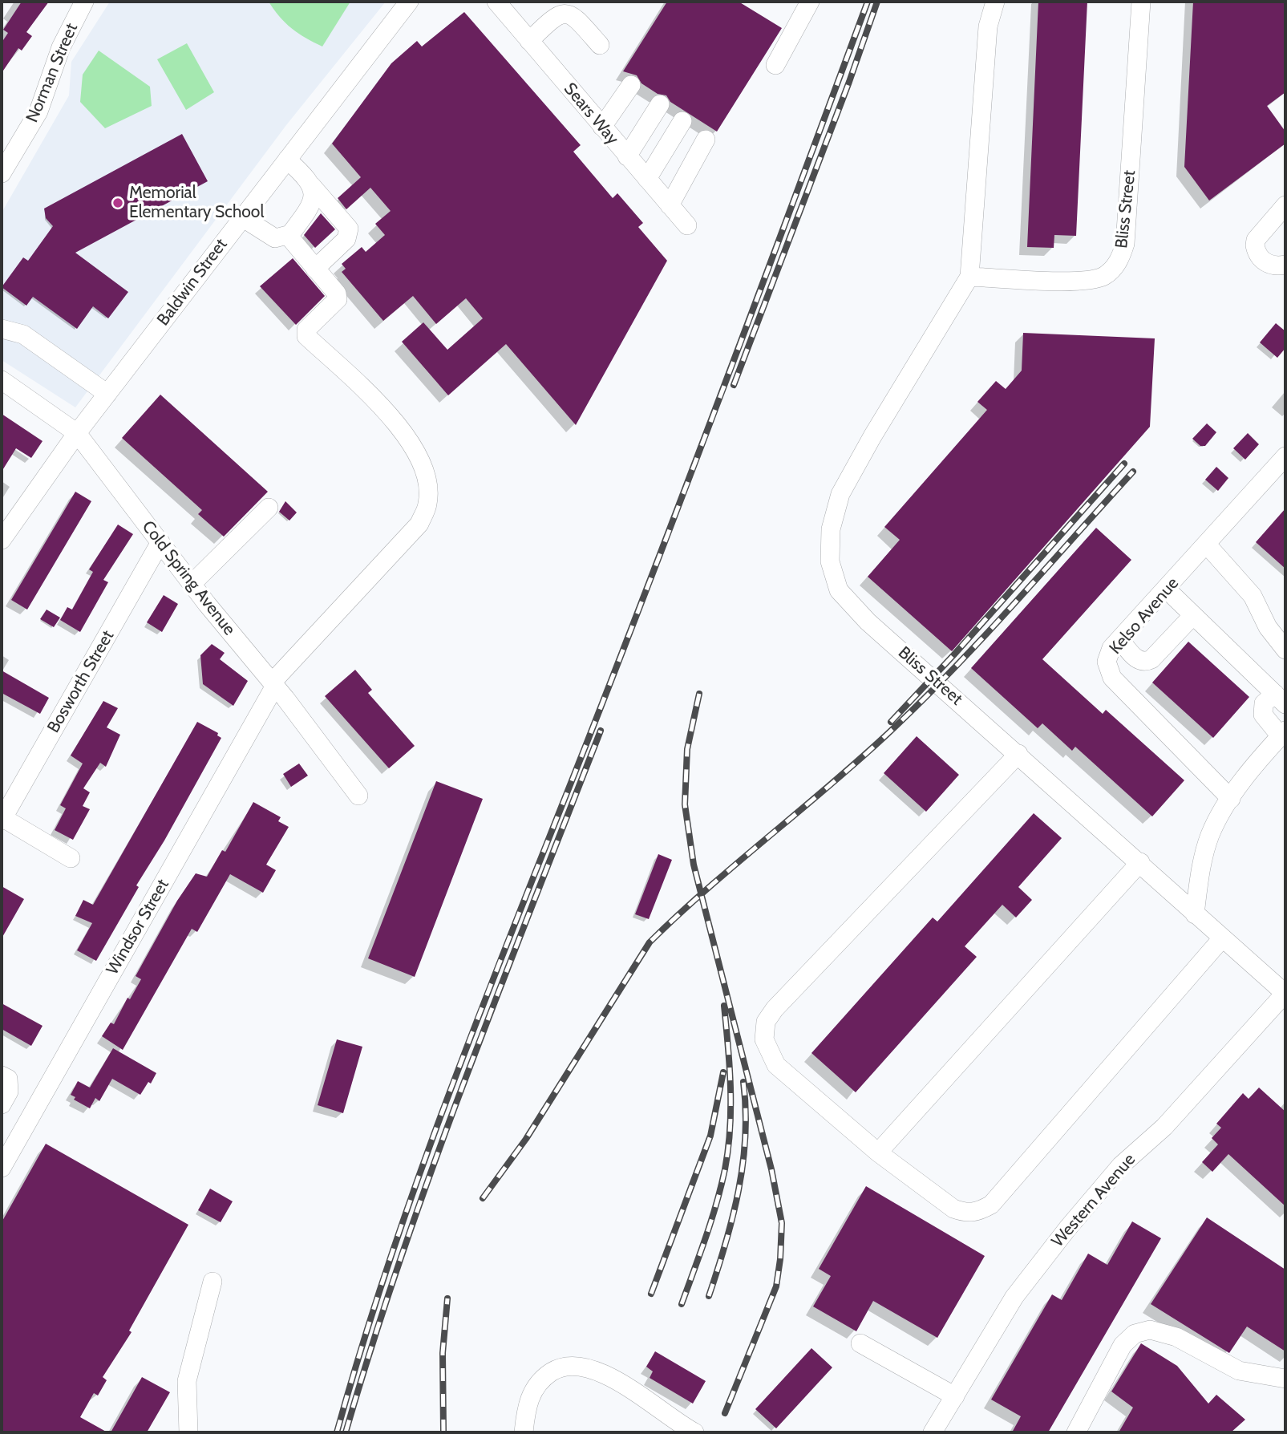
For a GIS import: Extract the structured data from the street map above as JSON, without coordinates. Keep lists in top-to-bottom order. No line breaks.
{"streets":{"street":["Norman Street","Sears Way","Bliss Street","Baldwin Street","Cold Spring Avenue","Kelso Avenue","Bosworth Street","Windsor Street","Western Avenue"]},"crossings":[["Bliss Street","Western Avenue"],["Baldwin Street","Cold Spring Avenue"],["Cold Spring Avenue","Bosworth Street"],["Cold Spring Avenue","Windsor Street"]],"places":["Memorial Elementary School"]}
